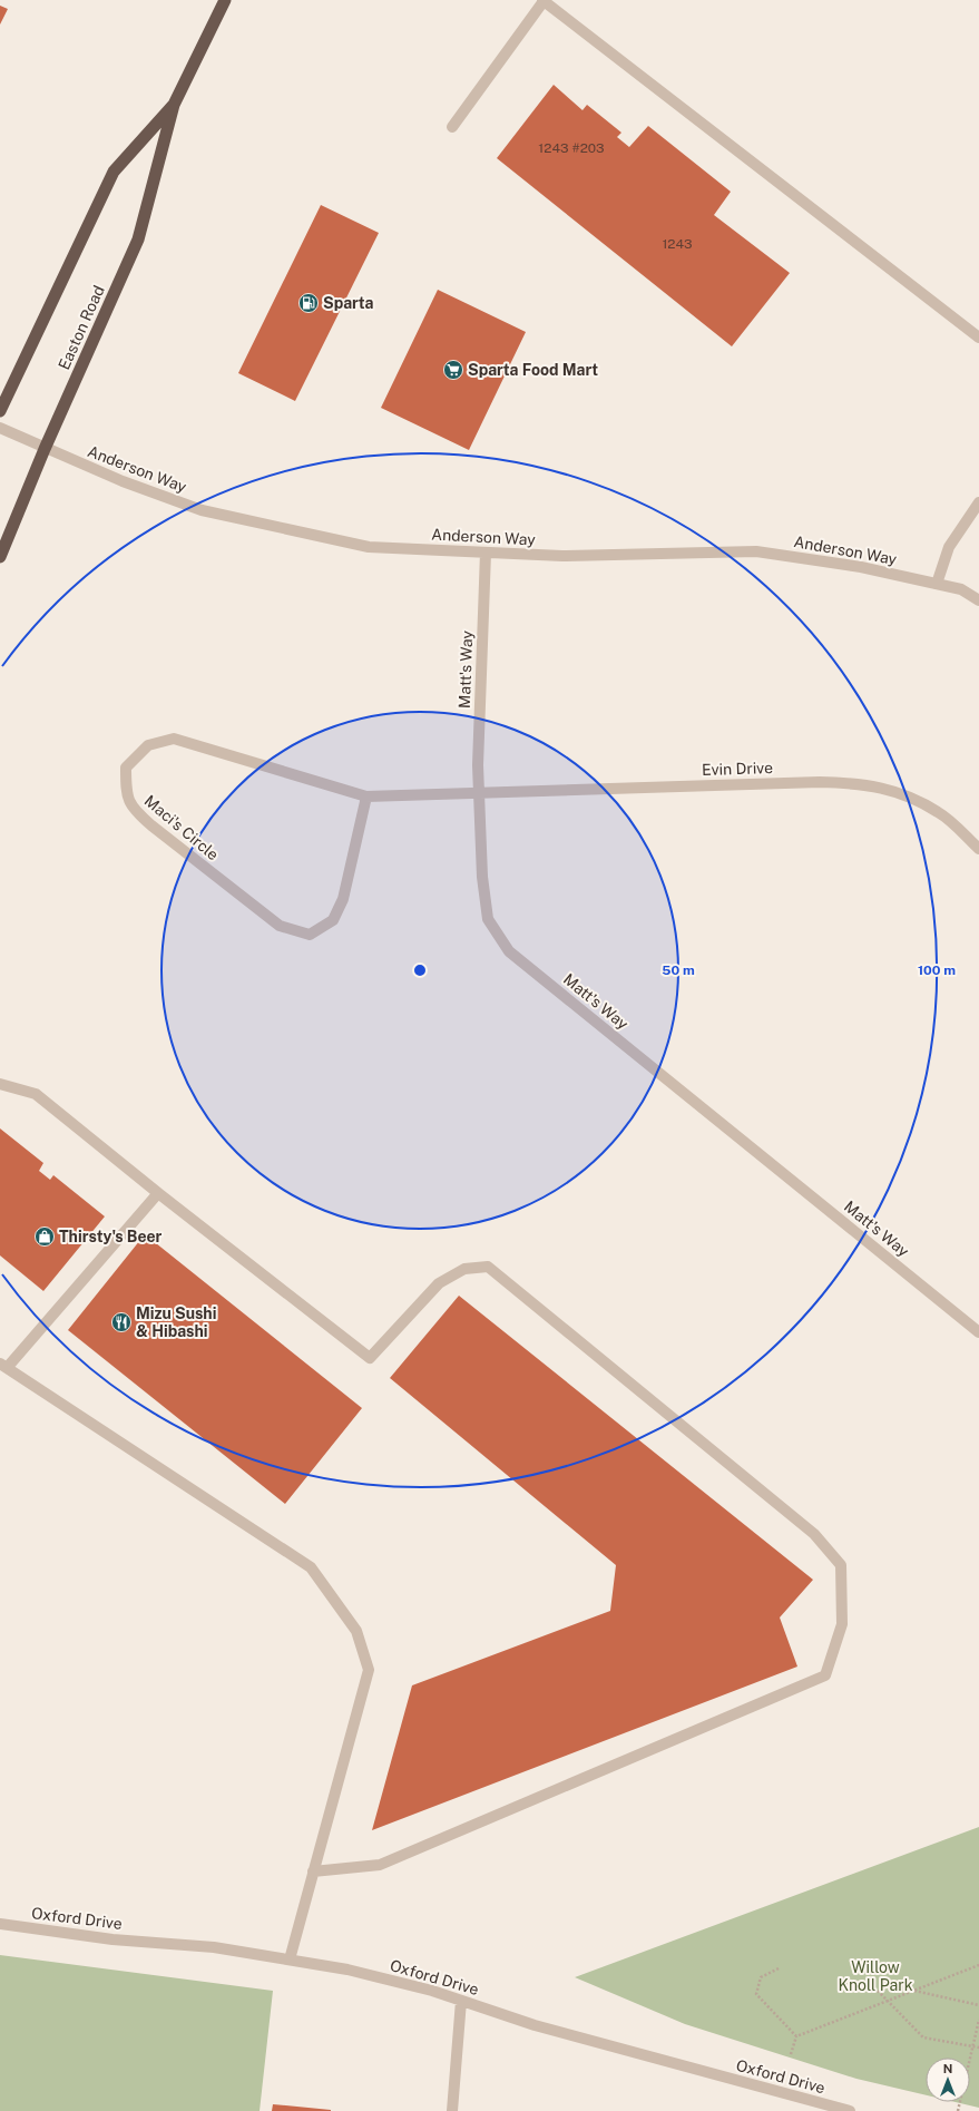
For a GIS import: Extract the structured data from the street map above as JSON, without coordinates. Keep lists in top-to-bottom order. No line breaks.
{"streets":{"highway":["Easton Road"],"street":["Anderson Way","Matt's Way","Evin Drive","Maci's Circle","Oxford Drive"]},"crossings":[["Easton Road","Anderson Way"],["Anderson Way","Matt's Way"],["Matt's Way","Evin Drive"],["Matt's Way","Maci's Circle"],["Evin Drive","Maci's Circle"]],"parks":["Willow Knoll Park"],"places":{"fuel station":["Sparta"],"supermarket":["Sparta Food Mart"],"shop":["Thirsty's Beer"],"restaurant":["Mizu Sushi & Hibashi"]},"house_numbers":["1243 #203","1243"],"north":"top","rings":["50 m","100 m"]}
